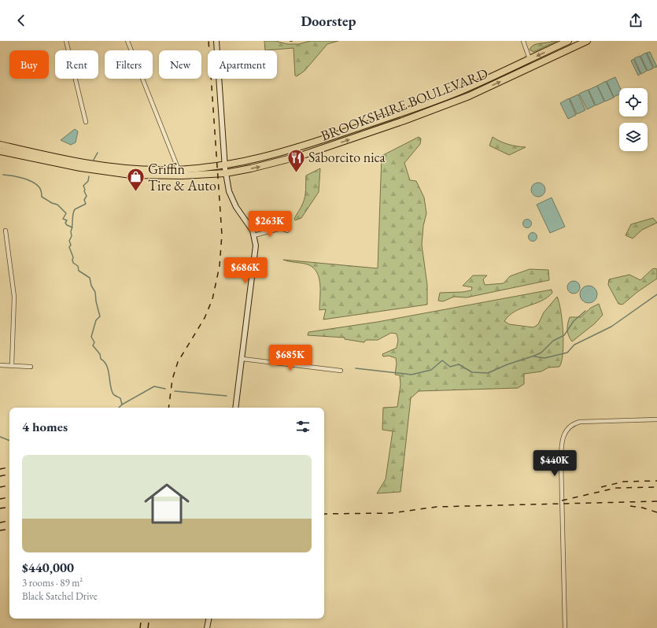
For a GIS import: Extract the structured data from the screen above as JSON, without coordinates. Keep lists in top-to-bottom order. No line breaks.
{"streets":{"highway":["BROOKSHIRE BOULEVARD"]},"places":{"restaurant":["Saborcito nica"],"shop":["Griffin Tire & Auto"]},"page":{"header":"Doorstep","chip":["Buy","Rent","Filters","New","Apartment"],"price":["$263K","$686K","$685K","$440K"],"heading":"4 homes","list":[{"name":"$440,000","note":"3 rooms · 89 m² · Black Satchel Drive"}]}}
